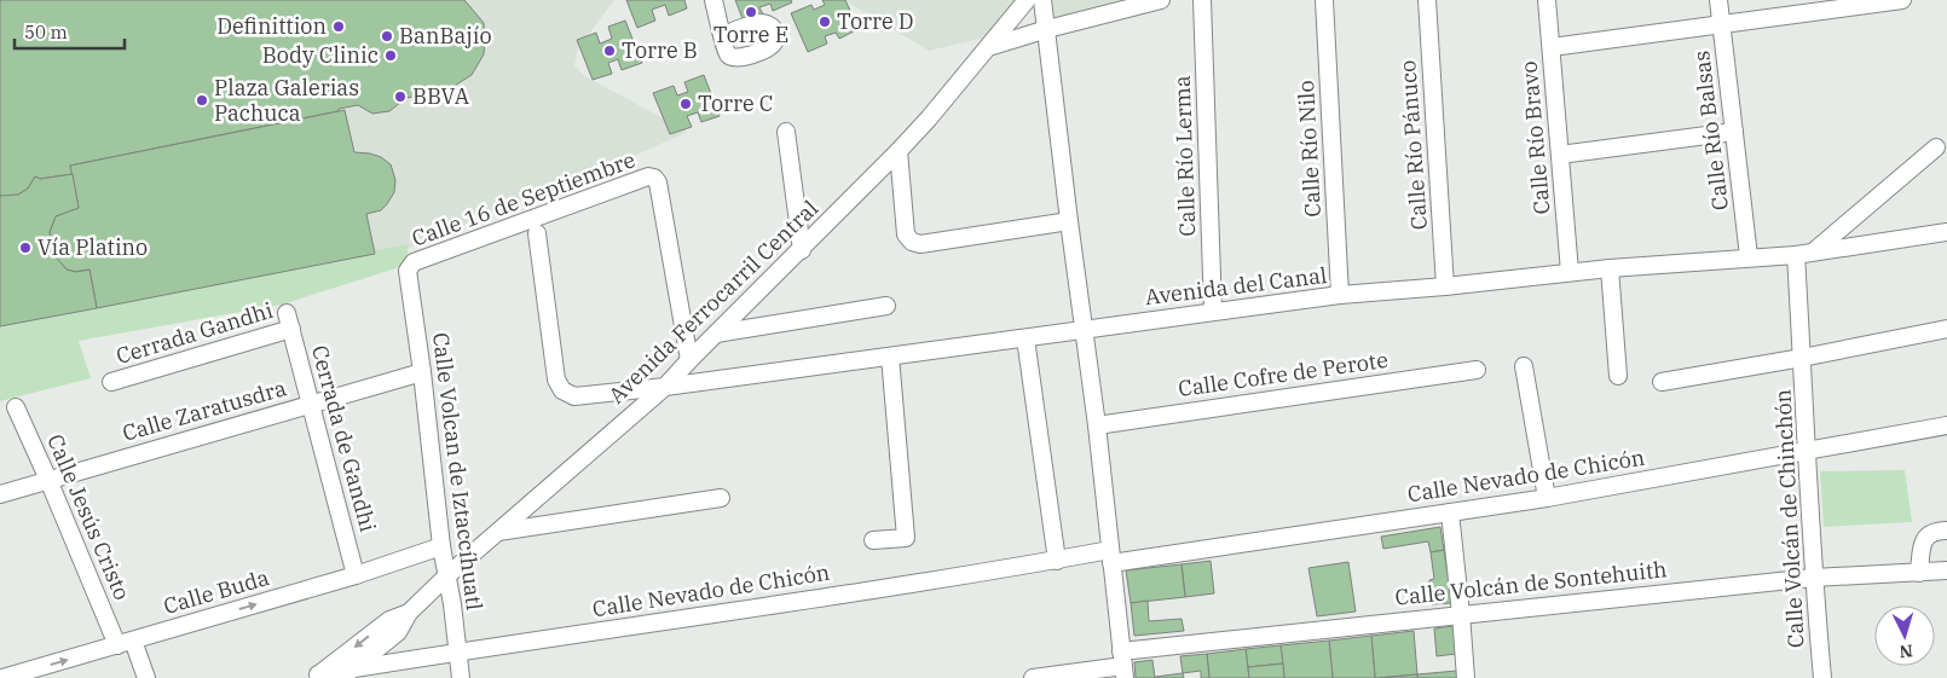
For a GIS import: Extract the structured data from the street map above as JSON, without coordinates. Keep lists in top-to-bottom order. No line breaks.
{"streets":{"street":["Calle Río Balsas","Calle Río Bravo","Calle Río Pánuco","Calle Río Nilo","Calle Río Lerma","Calle 16 de Septiembre","Avenida del Canal","Avenida Ferrocarril Central","Cerrada Gandhi","Calle Cofre de Perote","Calle Zaratusdra","Cerrada de Gandhi","Calle Volcan de Iztaccíhuatl","Calle Nevado de Chicón","Calle Jesús Cristo","Calle Volcán de Chinchón","Calle Volcán de Sontehuith","Calle Buda"]},"crossings":[["Calle Río Balsas","Avenida del Canal"],["Calle Río Bravo","Avenida del Canal"],["Calle Río Pánuco","Avenida del Canal"],["Calle Río Nilo","Avenida del Canal"],["Calle Río Lerma","Avenida del Canal"],["Calle 16 de Septiembre","Avenida Ferrocarril Central"],["Calle 16 de Septiembre","Calle Volcan de Iztaccíhuatl"],["Avenida del Canal","Avenida Ferrocarril Central"],["Avenida del Canal","Calle Volcán de Chinchón"],["Avenida Ferrocarril Central","Calle Volcan de Iztaccíhuatl"],["Avenida Ferrocarril Central","Calle Nevado de Chicón"],["Cerrada Gandhi","Cerrada de Gandhi"],["Calle Zaratusdra","Cerrada de Gandhi"],["Calle Zaratusdra","Calle Volcan de Iztaccíhuatl"],["Calle Zaratusdra","Calle Jesús Cristo"],["Cerrada de Gandhi","Calle Buda"],["Calle Volcan de Iztaccíhuatl","Calle Nevado de Chicón"],["Calle Volcan de Iztaccíhuatl","Calle Buda"],["Calle Nevado de Chicón","Calle Volcán de Chinchón"],["Calle Jesús Cristo","Calle Buda"],["Calle Volcán de Chinchón","Calle Volcán de Sontehuith"]],"one_way":["Calle Buda"],"places":["Torre E","Torre D","Definittion","BanBajío","Torre B","Body Clinic","BBVA","Plaza Galerias Pachuca","Torre C","Vía Platino"],"scale_bar":"50 m","north":"bottom"}
